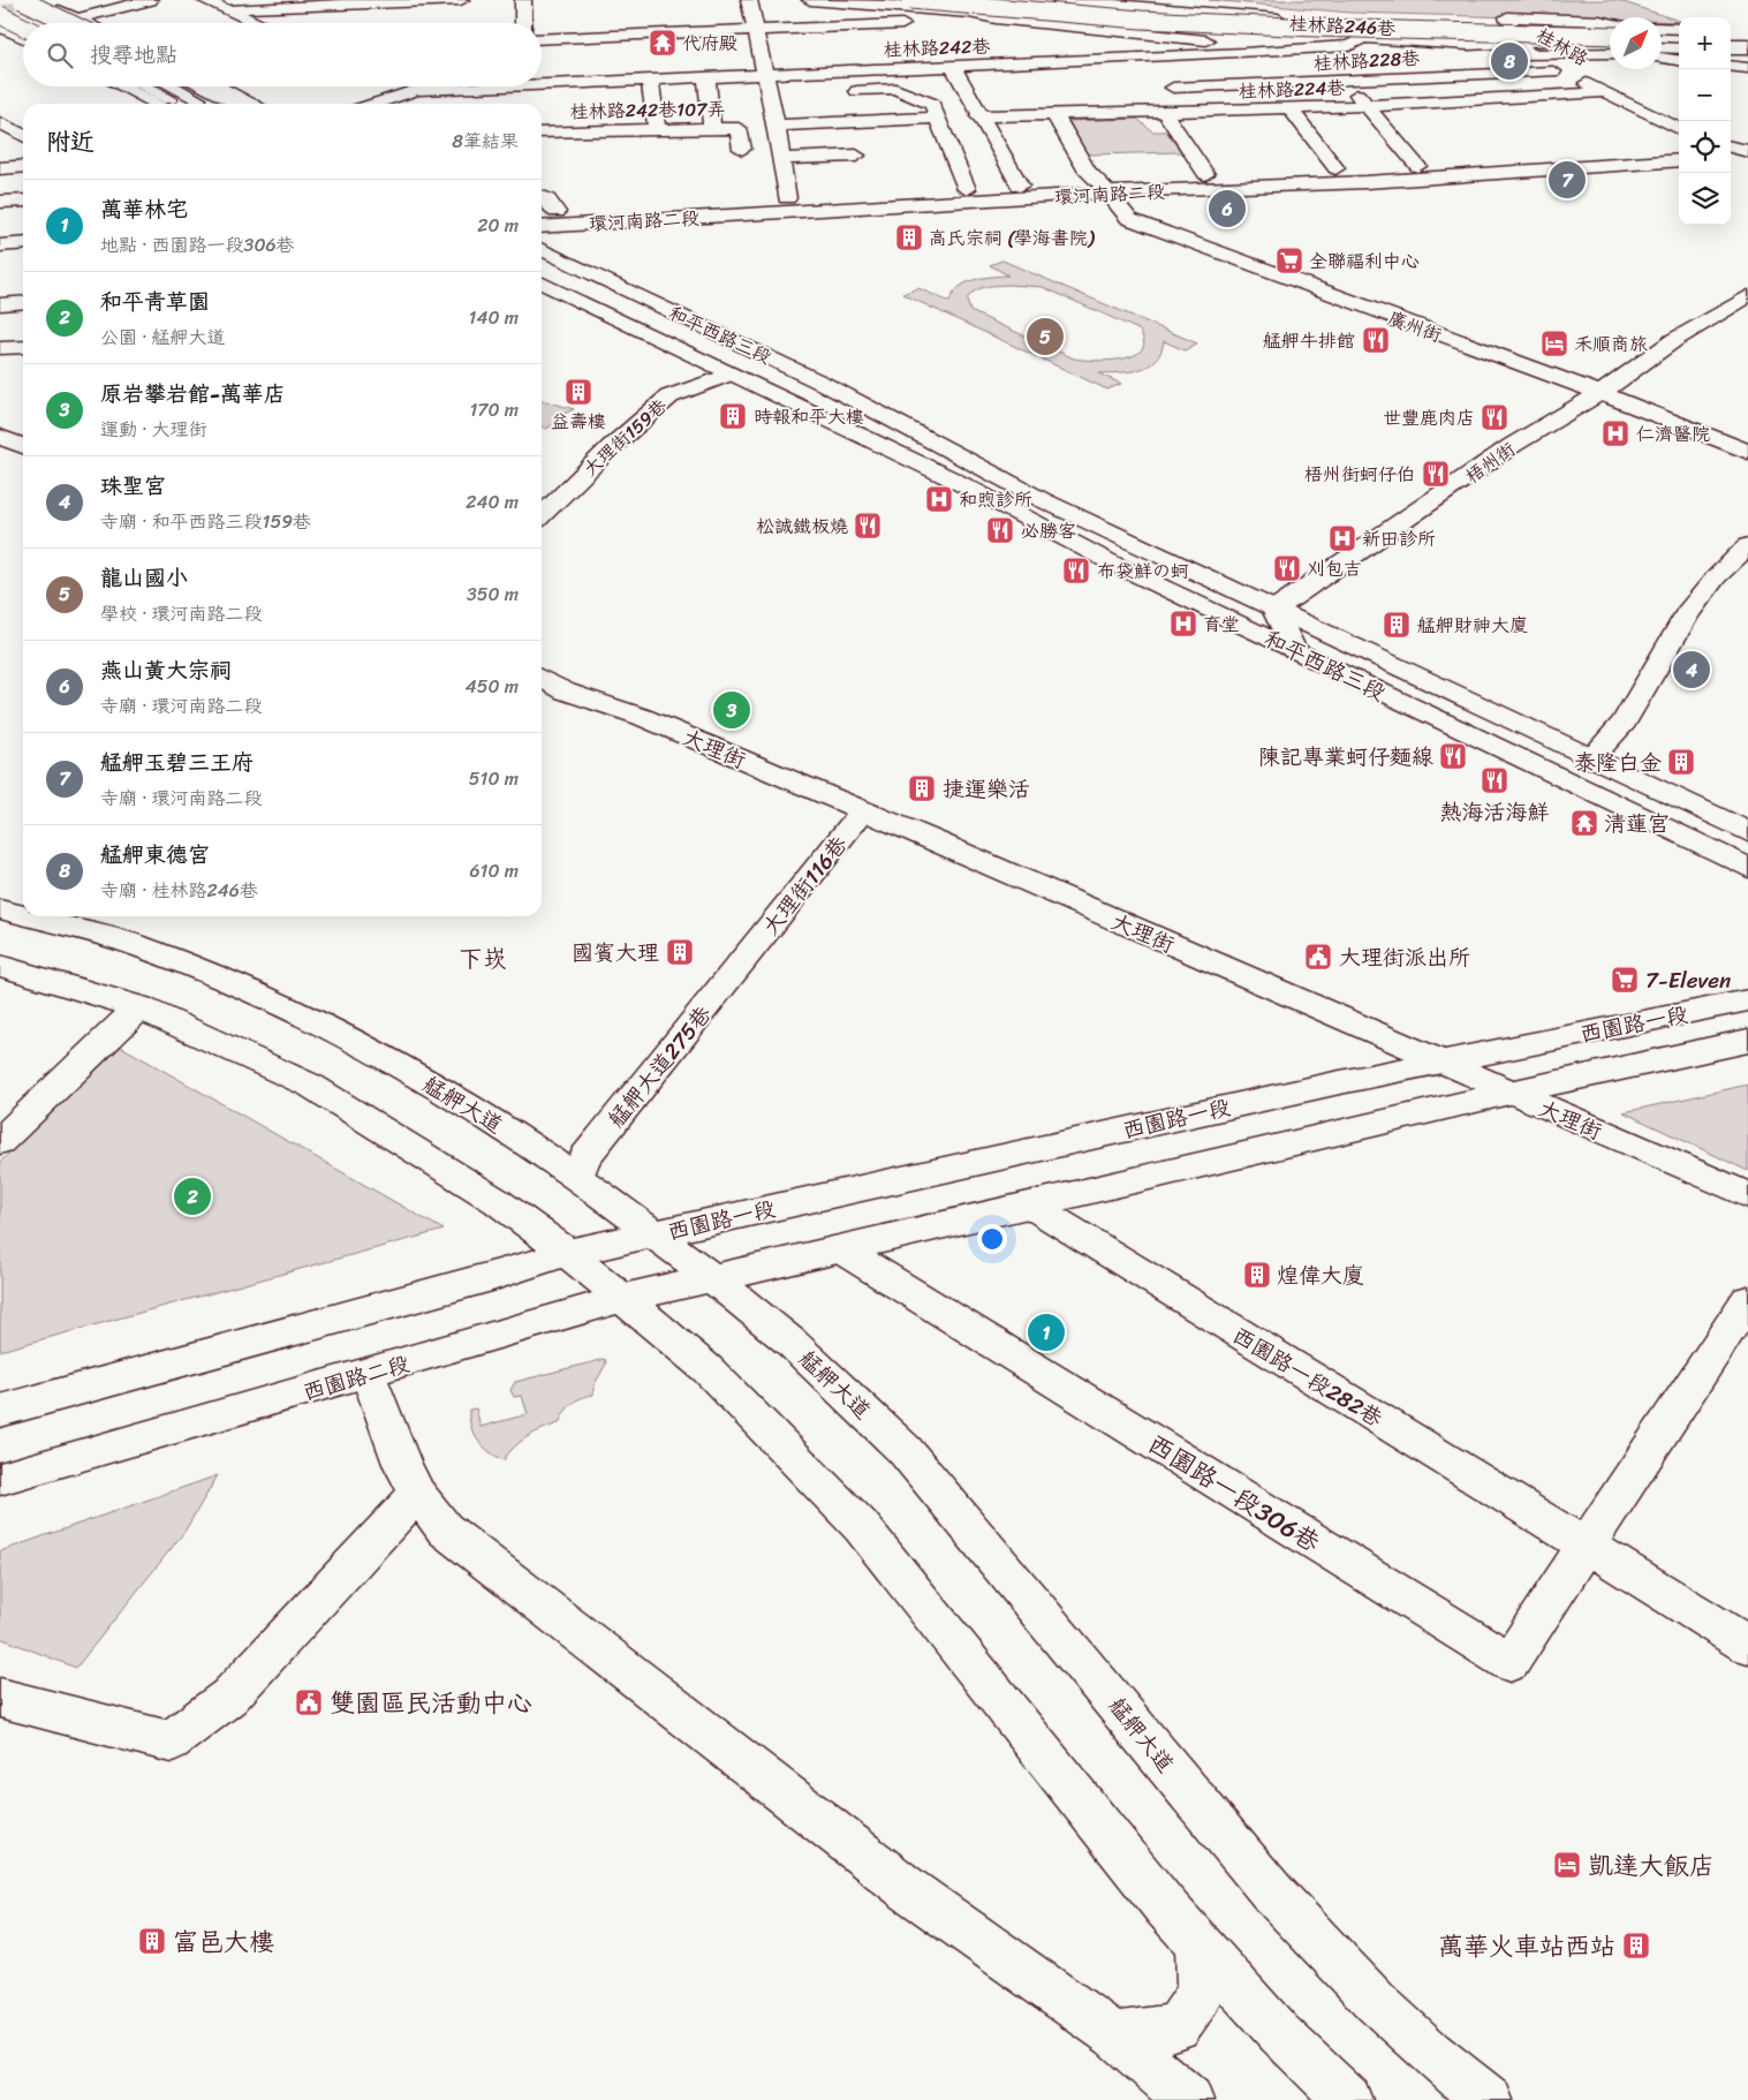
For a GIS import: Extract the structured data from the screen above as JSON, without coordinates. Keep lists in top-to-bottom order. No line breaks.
{"streets":{"main road":["桂林路246巷","桂林路","桂林路242巷","桂林路228巷","桂林路224巷","桂林路242巷107弄","環河南路二段","廣州街","和平西路三段","大理街159巷","梧州街","大理街","大理街116巷","西園路一段","艋舺大道275巷","艋舺大道","西園路一段282巷","西園路二段","西園路一段306巷"]},"crossings":[["桂林路246巷","桂林路"],["桂林路246巷","桂林路242巷"],["桂林路","桂林路242巷"],["桂林路","桂林路228巷"],["桂林路","桂林路224巷"],["桂林路224巷","廣州街"],["環河南路二段","廣州街"],["廣州街","梧州街"],["和平西路三段","大理街159巷"],["和平西路三段","梧州街"],["大理街","大理街116巷"],["大理街","西園路一段"],["大理街116巷","艋舺大道275巷"],["西園路一段","艋舺大道"],["西園路一段","西園路一段282巷"],["西園路一段","西園路二段"],["西園路一段","西園路一段306巷"],["艋舺大道275巷","艋舺大道"],["艋舺大道","西園路二段"],["西園路一段282巷","西園路一段306巷"]],"districts":["下崁"],"places":{"temple":["代府殿","清蓮宮"],"building":["高氏宗祠 (學海書院)","益壽樓","時報和平大樓","艋舺財神大廈","泰隆白金","捷運樂活","國賓大理","煌偉大廈","富邑大樓","萬華火車站西站"],"supermarket":["全聯福利中心","7-Eleven"],"restaurant":["艋舺牛排館","世豐鹿肉店","梧州街蚵仔伯","松誠鐵板燒","必勝客","刈包吉","布袋鮮の蚵","陳記專業蚵仔麵線","熱海活海鮮"],"hotel":["禾順商旅","凱達大飯店"],"hospital":["仁濟醫院","和煦診所","新田診所","育堂"],"public building":["大理街派出所","雙園區民活動中心"]},"north":"top right","page":{"map_buttons":["+","−"],"search":"搜尋地點","pins":["8","7","6","5","4","3","2","1"],"heading":["附近","8筆結果"],"list":[{"mark":"1","name":"萬華林宅","note":"地點 · 西園路一段306巷","value":"20 m"},{"mark":"2","name":"和平青草園","note":"公園 · 艋舺大道","value":"140 m"},{"mark":"3","name":"原岩攀岩館-萬華店","note":"運動 · 大理街","value":"170 m"},{"mark":"4","name":"珠聖宮","note":"寺廟 · 和平西路三段159巷","value":"240 m"},{"mark":"5","name":"龍山國小","note":"學校 · 環河南路二段","value":"350 m"},{"mark":"6","name":"燕山黃大宗祠","note":"寺廟 · 環河南路二段","value":"450 m"},{"mark":"7","name":"艋舺玉碧三王府","note":"寺廟 · 環河南路二段","value":"510 m"},{"mark":"8","name":"艋舺東德宮","note":"寺廟 · 桂林路246巷","value":"610 m"}]}}
